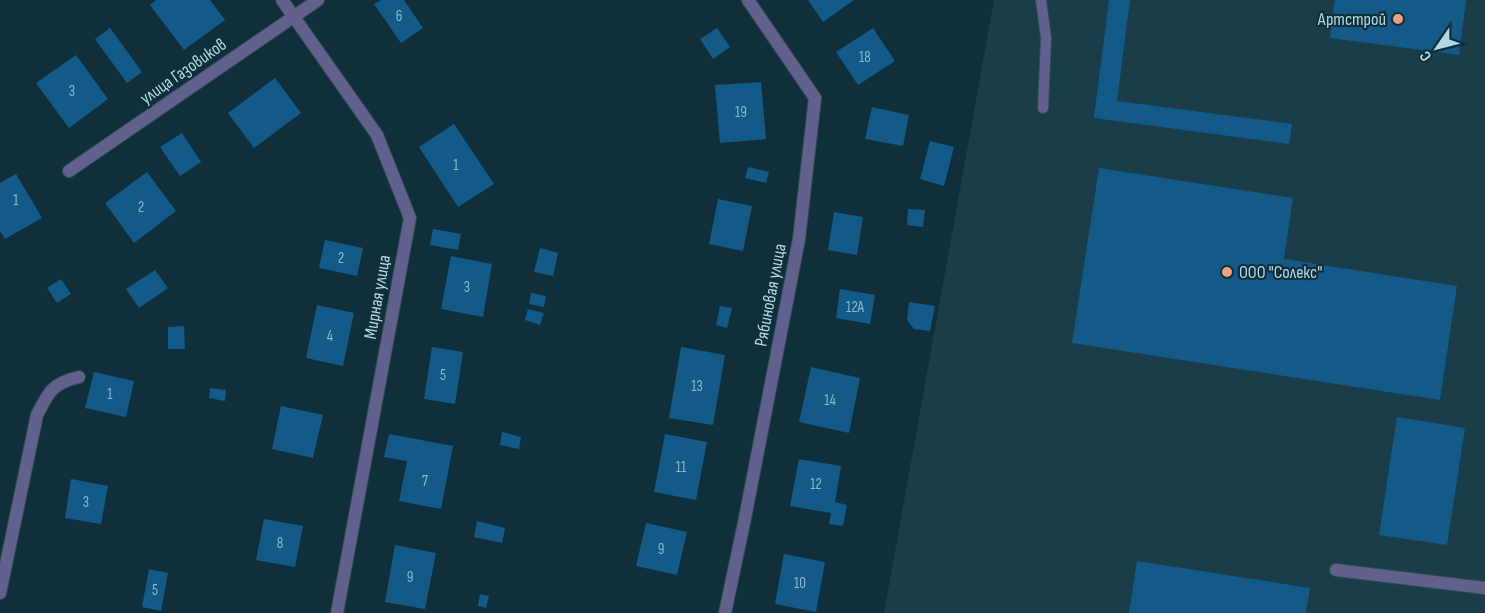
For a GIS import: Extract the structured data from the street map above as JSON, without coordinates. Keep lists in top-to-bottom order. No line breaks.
{"streets":{"street":["улица Газовиков","Рябиновая улица","Мирная улица"]},"crossings":[["улица Газовиков","Мирная улица"]],"places":["Артстрой","ООО \"Солекс\""],"house_numbers":["6","18","3","19","1","1","2","2","3","12А","4","5","13","1","14","11","7","12","3","8","9","9","10","5"],"north":"bottom left"}
